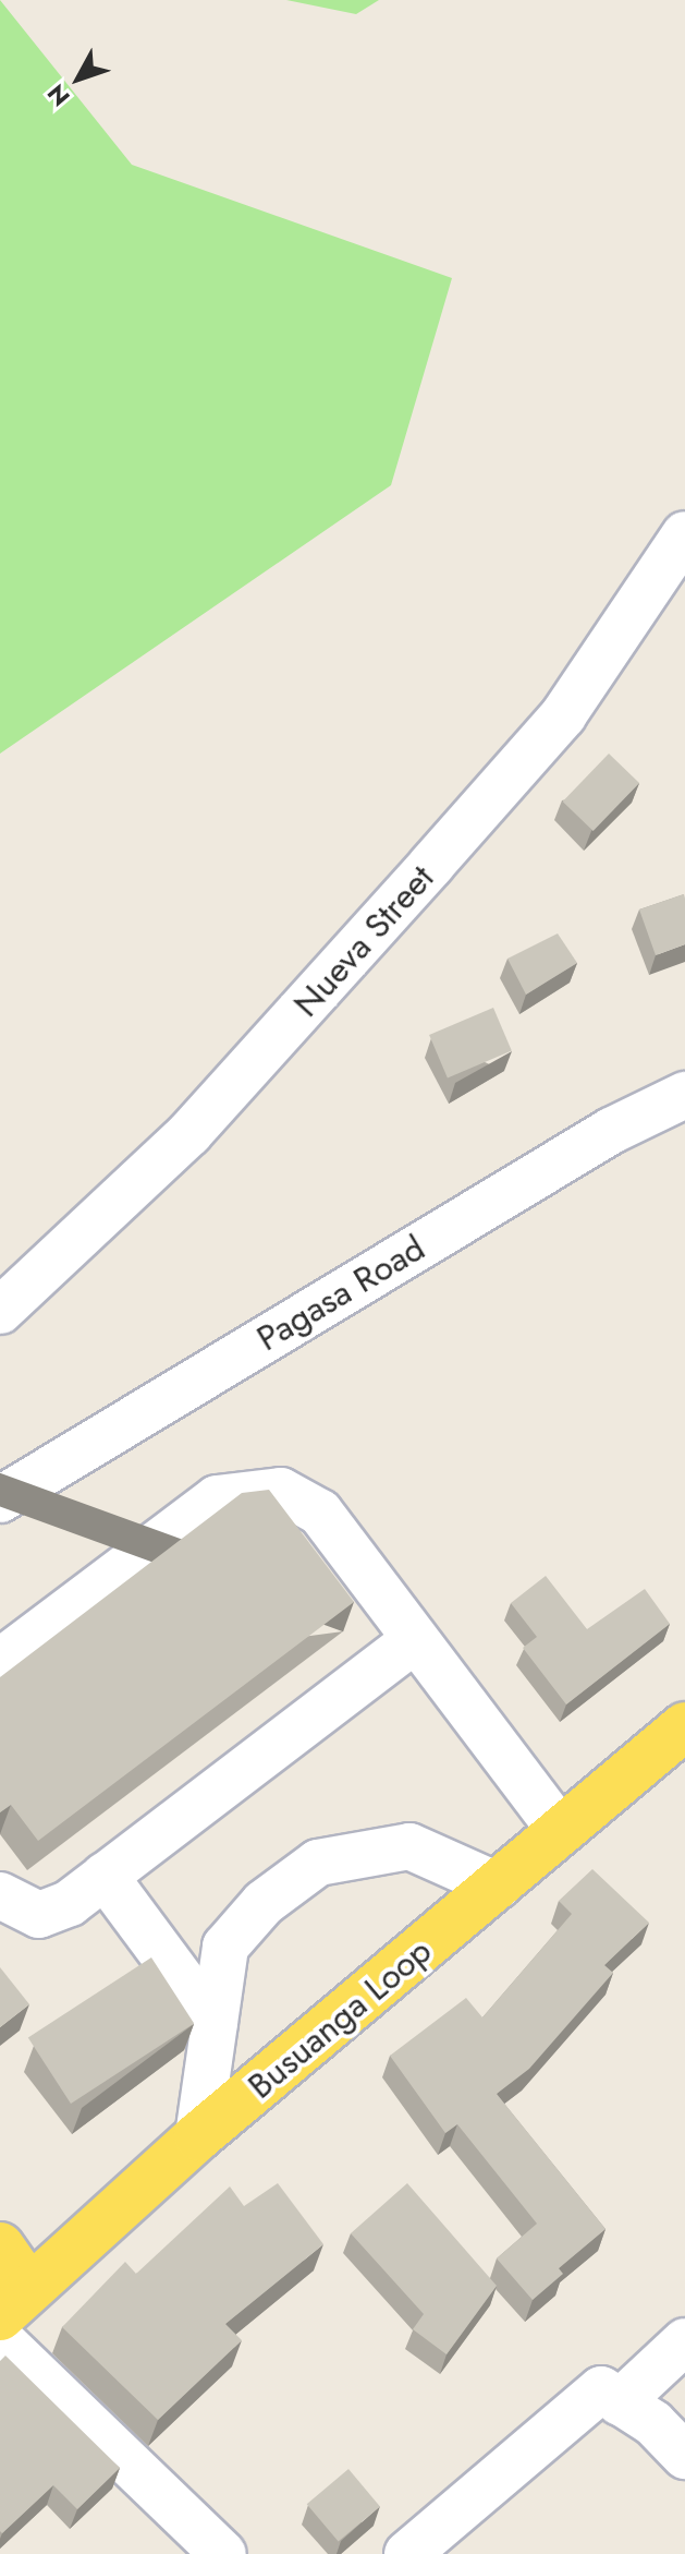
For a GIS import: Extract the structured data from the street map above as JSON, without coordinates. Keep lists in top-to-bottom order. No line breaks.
{"streets":{"main road":["Busuanga Loop"],"street":["Nueva Street","Pagasa Road"]},"north":"bottom left"}
